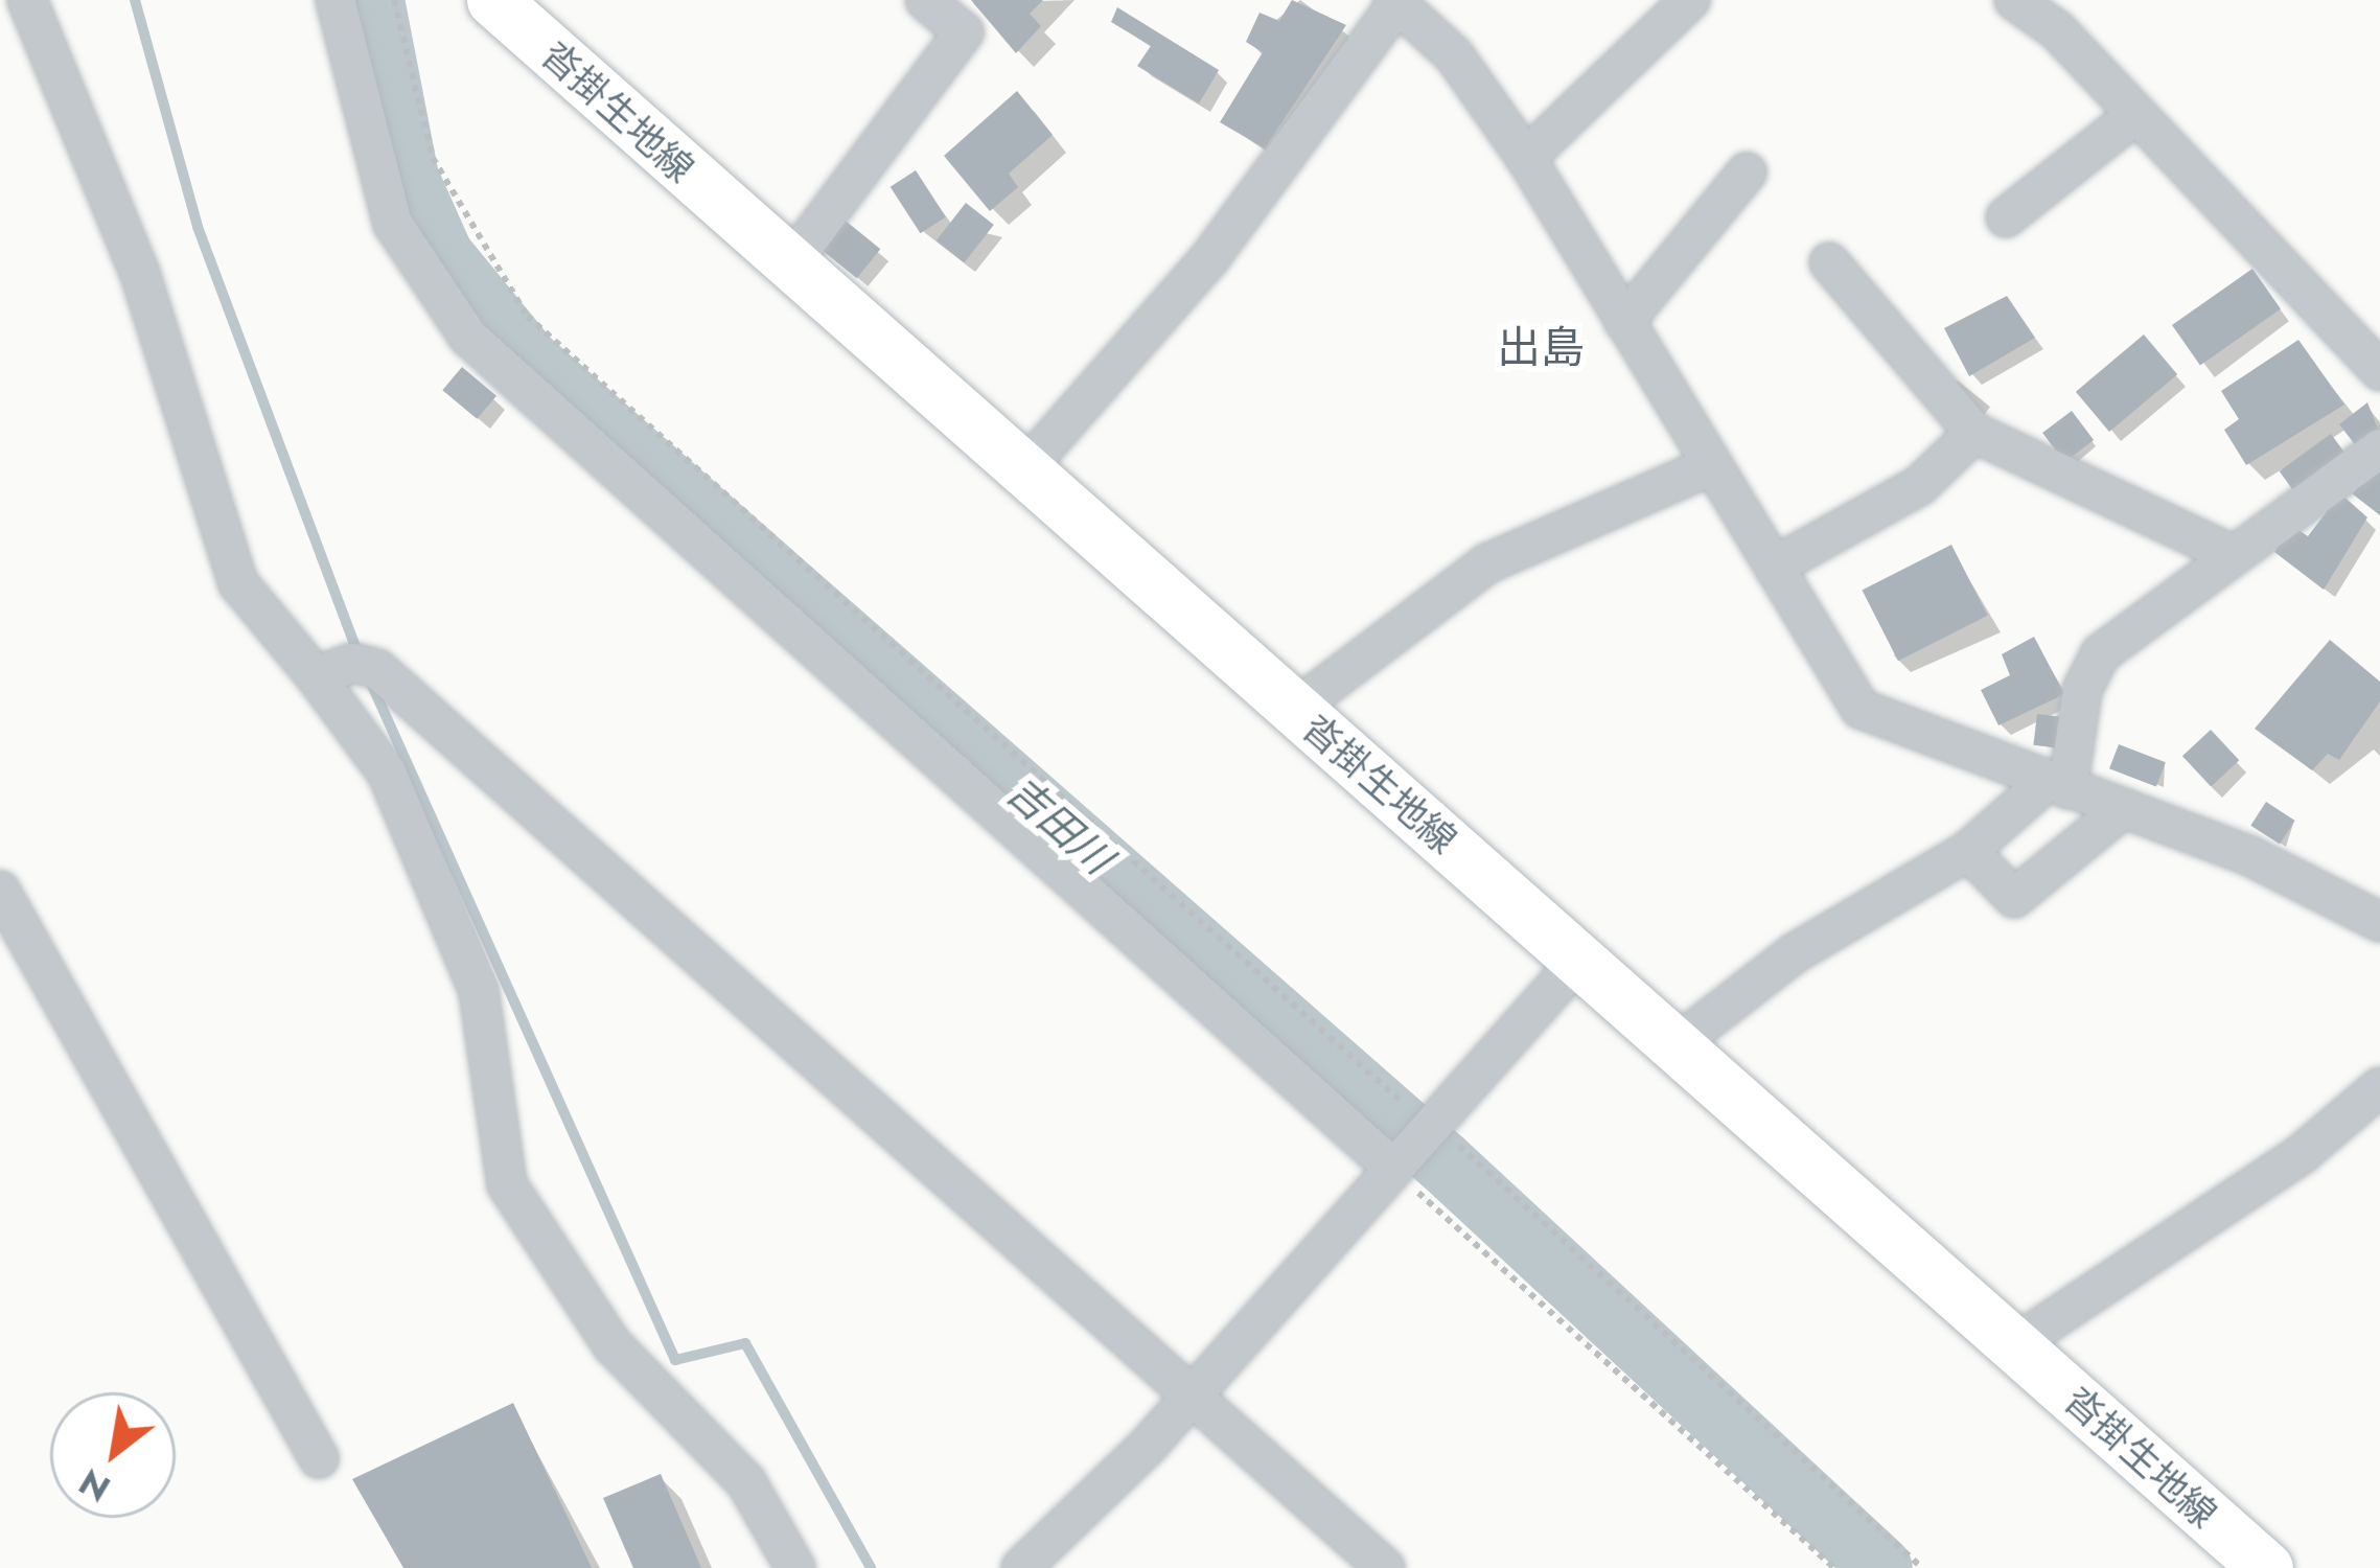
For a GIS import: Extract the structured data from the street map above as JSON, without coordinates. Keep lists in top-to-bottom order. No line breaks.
{"streets":{"main road":["沓掛生地線"]},"districts":["出島"],"water":["吉田川"],"north":"bottom left"}
